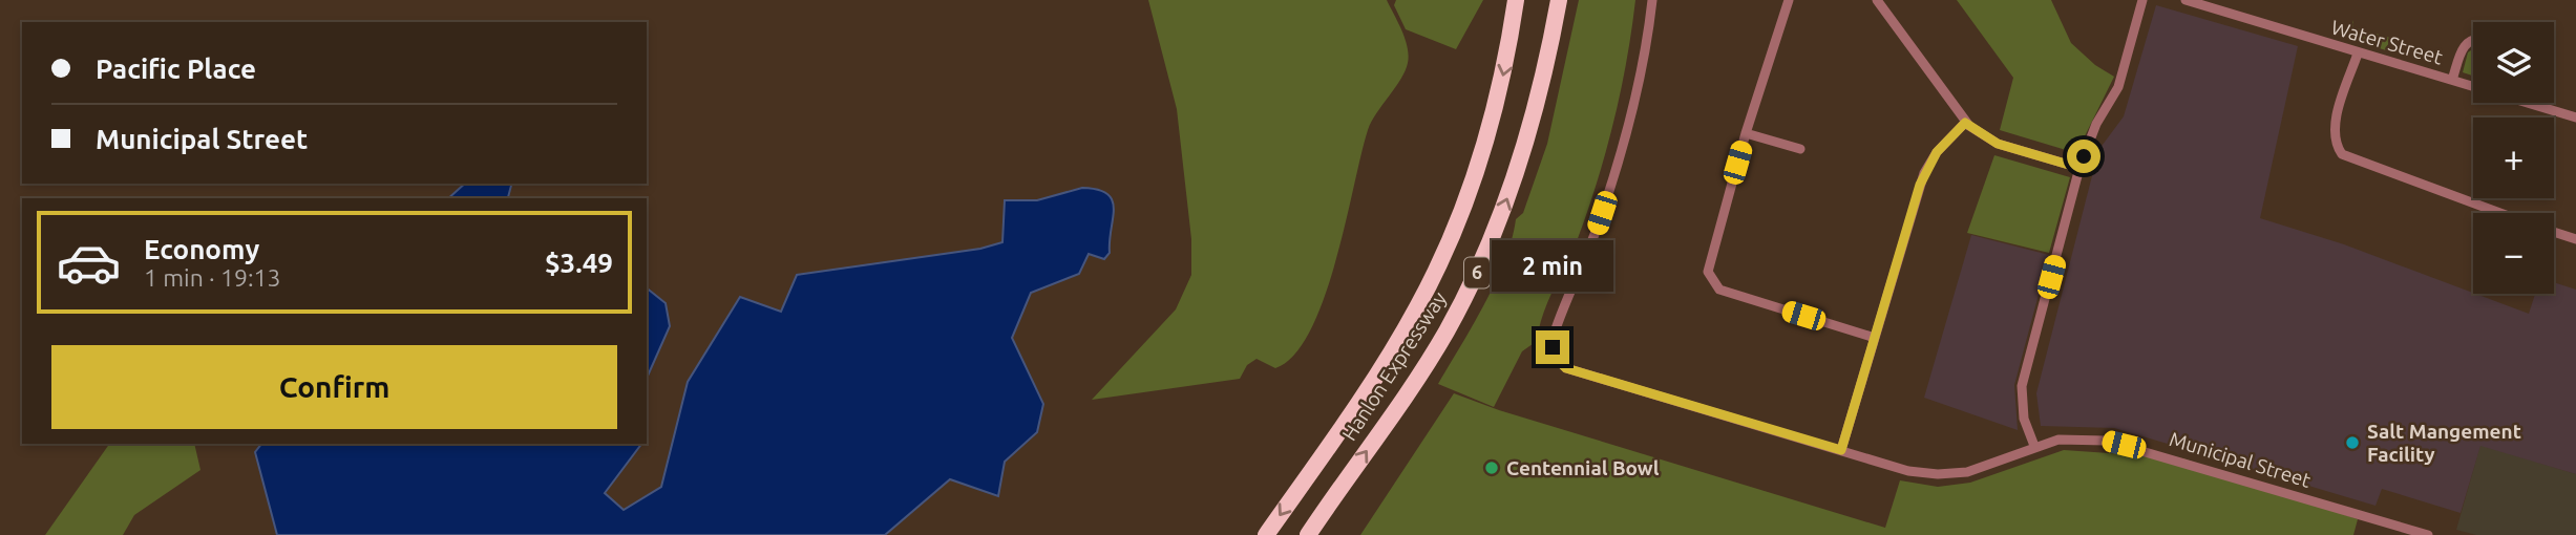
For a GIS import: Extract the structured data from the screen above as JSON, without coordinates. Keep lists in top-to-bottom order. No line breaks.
{"streets":{"highway":["6","Hanlon Expressway"],"street":["Water Street","Municipal Street"]},"places":["Salt Mangement Facility","Centennial Bowl"],"page":{"map_buttons":["+","−"],"banner":["Pacific Place","Municipal Street"],"list":[{"name":"Economy","note":"1 min · 19:13","value":"$3.49"}],"bubble":"2 min","buttons":"Confirm"}}
